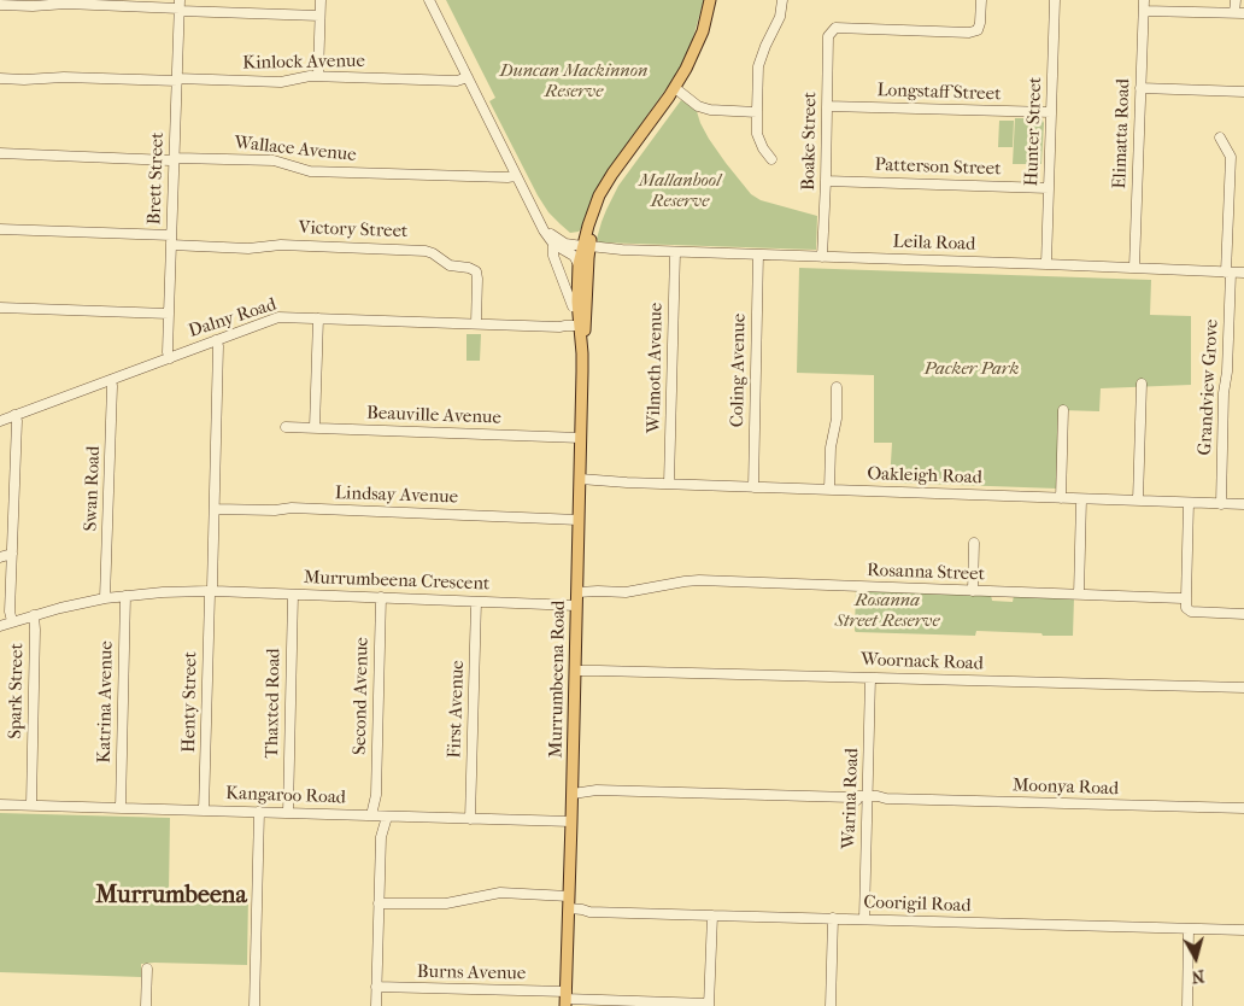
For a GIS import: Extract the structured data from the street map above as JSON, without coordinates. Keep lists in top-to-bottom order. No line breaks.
{"streets":{"main road":["Murrumbeena Road"],"street":["Kinlock Avenue","Longstaff Street","Hunter Street","Elimatta Road","Boake Street","Wallace Avenue","Patterson Street","Brett Street","Victory Street","Leila Road","Dalny Road","Wilmoth Avenue","Coling Avenue","Grandview Grove","Beauville Avenue","Oakleigh Road","Swan Road","Lindsay Avenue","Rosanna Street","Murrumbeena Crescent","Woornack Road","Spark Street","Second Avenue","Katrina Avenue","Henty Street","Thaxted Road","First Avenue","Moonya Road","Kangaroo Road","Warina Road","Coorigil Road","Burns Avenue"]},"crossings":[["Kinlock Avenue","Brett Street"],["Longstaff Street","Hunter Street"],["Longstaff Street","Boake Street"],["Hunter Street","Patterson Street"],["Hunter Street","Leila Road"],["Elimatta Road","Leila Road"],["Boake Street","Patterson Street"],["Boake Street","Leila Road"],["Wallace Avenue","Brett Street"],["Brett Street","Victory Street"],["Brett Street","Dalny Road"],["Victory Street","Dalny Road"],["Leila Road","Wilmoth Avenue"],["Leila Road","Coling Avenue"],["Leila Road","Grandview Grove"],["Leila Road","Murrumbeena Road"],["Dalny Road","Swan Road"],["Dalny Road","Murrumbeena Road"],["Dalny Road","Henty Street"],["Wilmoth Avenue","Oakleigh Road"],["Coling Avenue","Oakleigh Road"],["Grandview Grove","Oakleigh Road"],["Beauville Avenue","Murrumbeena Road"],["Oakleigh Road","Murrumbeena Road"],["Swan Road","Murrumbeena Crescent"],["Lindsay Avenue","Murrumbeena Road"],["Lindsay Avenue","Henty Street"],["Rosanna Street","Murrumbeena Road"],["Murrumbeena Crescent","Murrumbeena Road"],["Murrumbeena Crescent","Spark Street"],["Murrumbeena Crescent","Second Avenue"],["Murrumbeena Crescent","Katrina Avenue"],["Murrumbeena Crescent","Henty Street"],["Murrumbeena Crescent","Thaxted Road"],["Murrumbeena Crescent","First Avenue"],["Woornack Road","Murrumbeena Road"],["Woornack Road","Warina Road"],["Murrumbeena Road","Moonya Road"],["Murrumbeena Road","Kangaroo Road"],["Murrumbeena Road","Coorigil Road"],["Murrumbeena Road","Burns Avenue"],["Spark Street","Kangaroo Road"],["Second Avenue","Kangaroo Road"],["Katrina Avenue","Kangaroo Road"],["Henty Street","Kangaroo Road"],["Thaxted Road","Kangaroo Road"],["First Avenue","Kangaroo Road"],["Moonya Road","Warina Road"],["Warina Road","Coorigil Road"]],"districts":["Murrumbeena"],"parks":["Duncan Mackinnon Reserve","Mallanbool Reserve","Packer Park","Rosanna Street Reserve"],"north":"bottom"}
